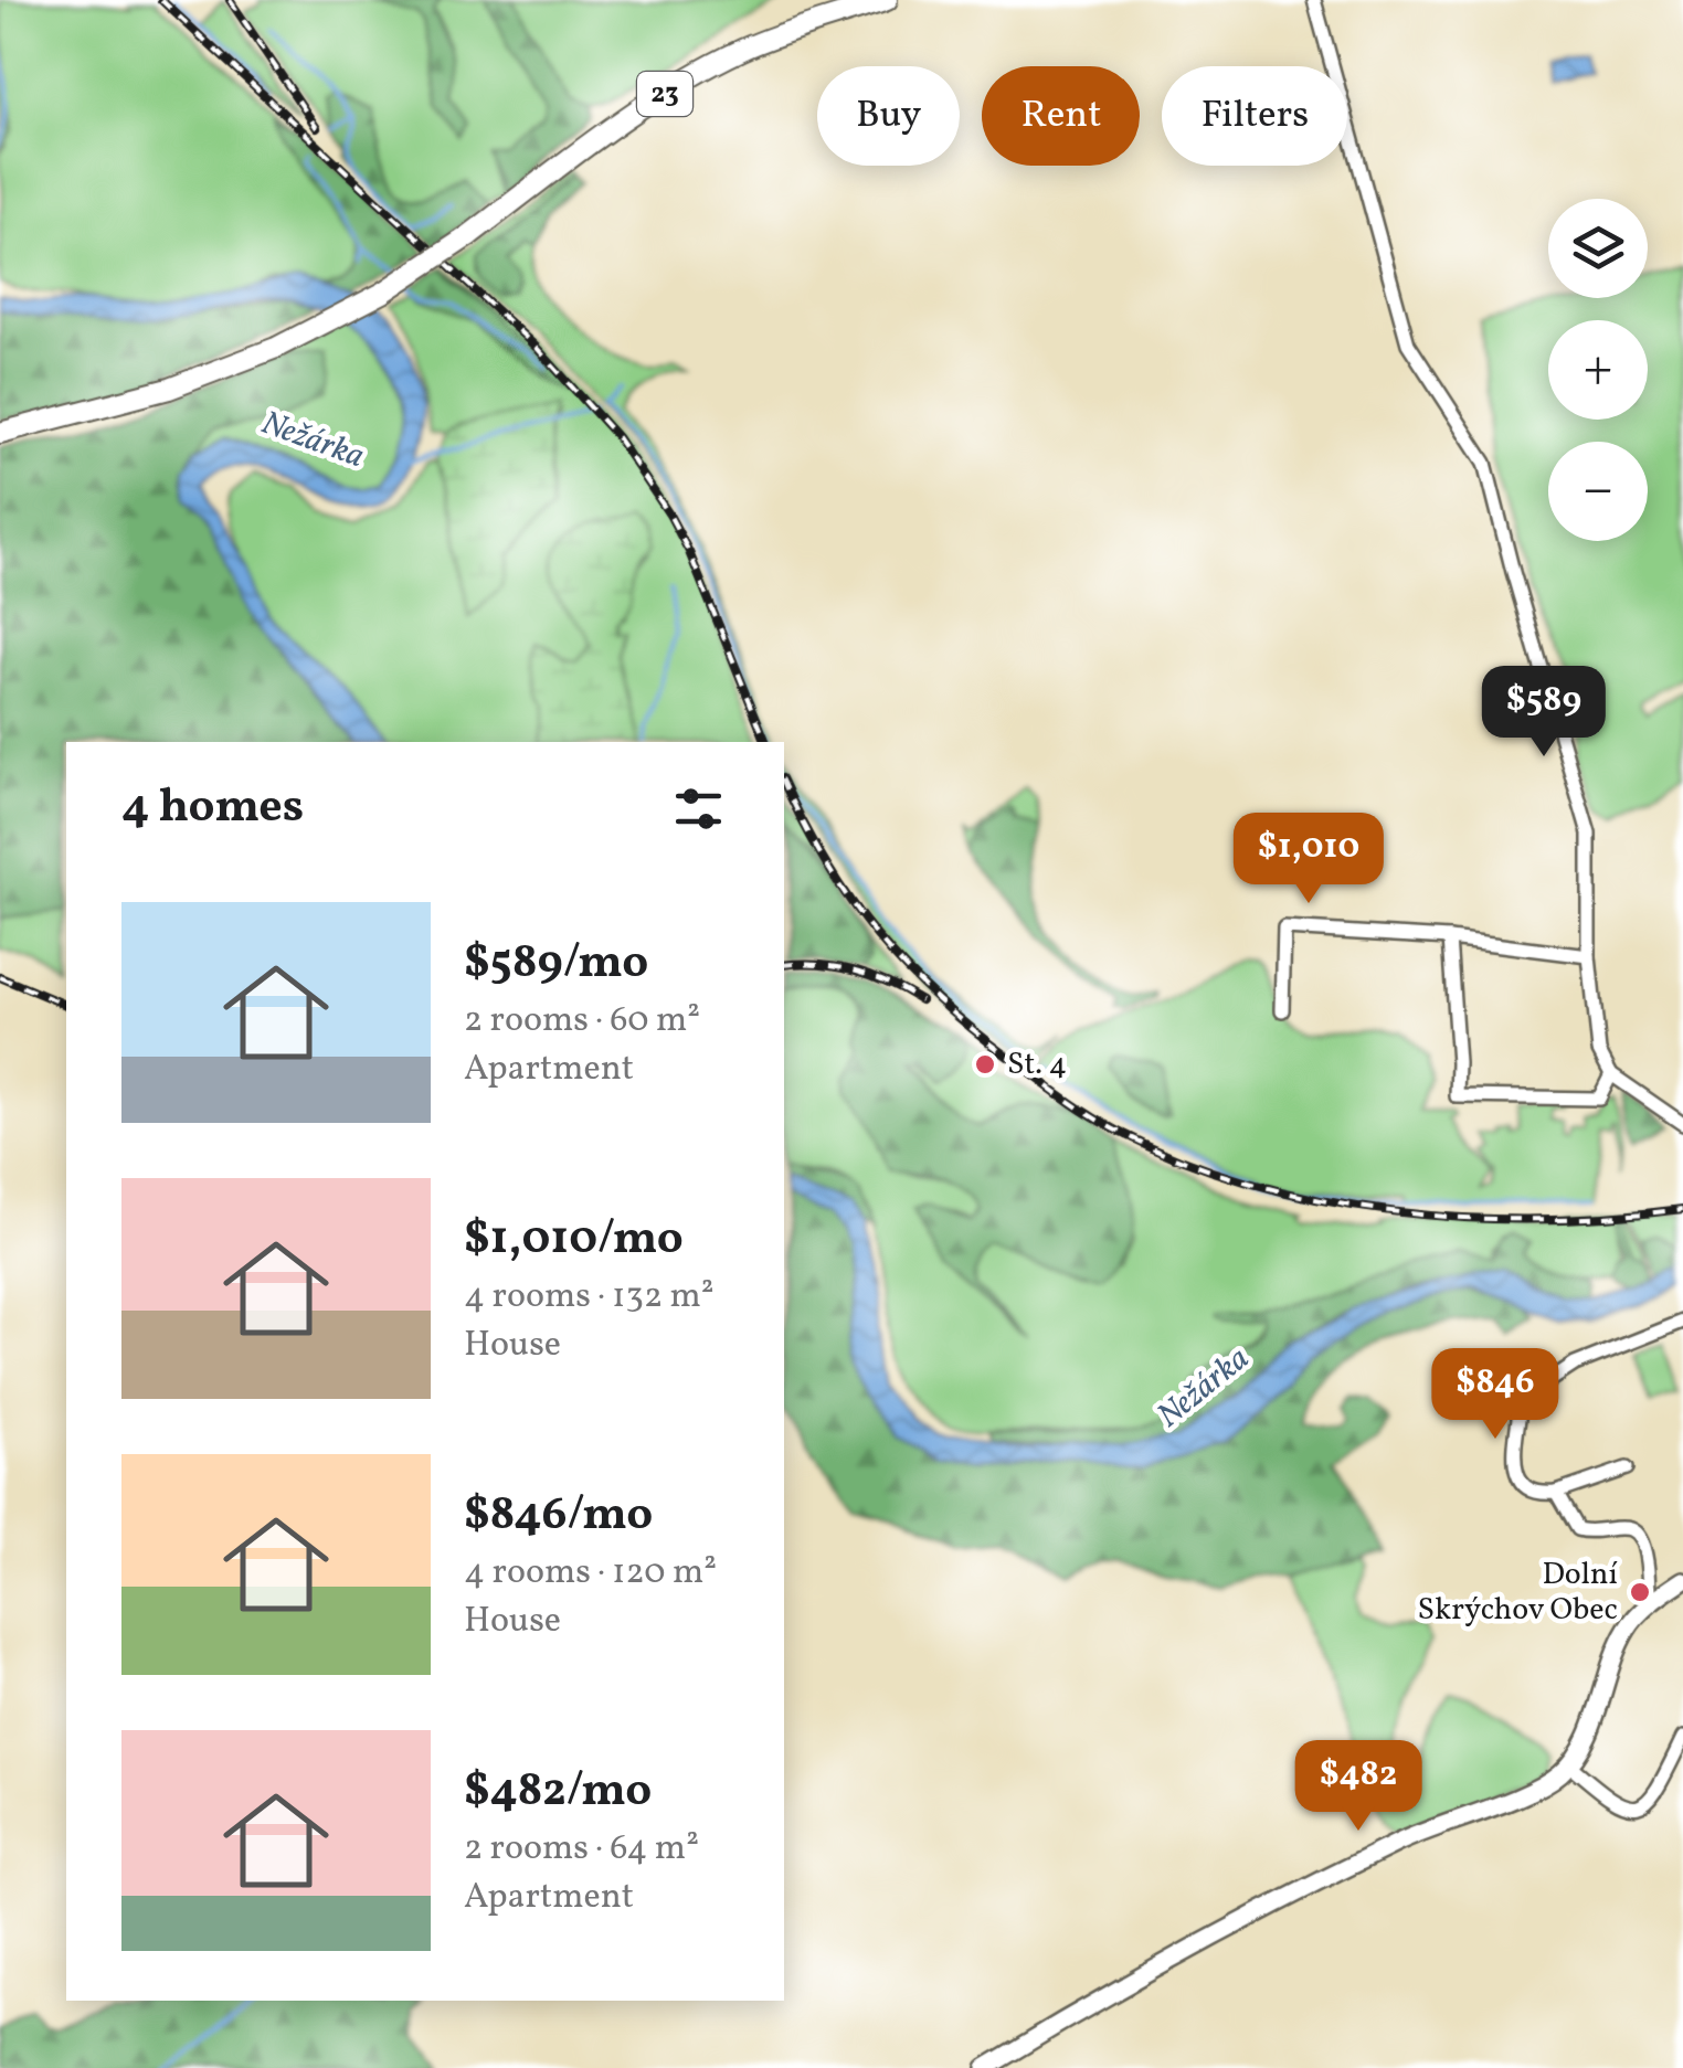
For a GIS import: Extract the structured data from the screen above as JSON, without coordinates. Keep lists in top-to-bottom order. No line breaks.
{"streets":{"main road":["23"]},"water":["Nežárka"],"places":["St. 4","Dolní Skrýchov Obec"],"page":{"chip":["Buy","Rent","Filters"],"map_buttons":["+","−"],"price":["$589","$1,010","$846","$482"],"heading":"4 homes","list":[{"name":"$589/mo","note":"2 rooms · 60 m² · Apartment"},{"name":"$1,010/mo","note":"4 rooms · 132 m² · House"},{"name":"$846/mo","note":"4 rooms · 120 m² · House"},{"name":"$482/mo","note":"2 rooms · 64 m² · Apartment"}]}}
